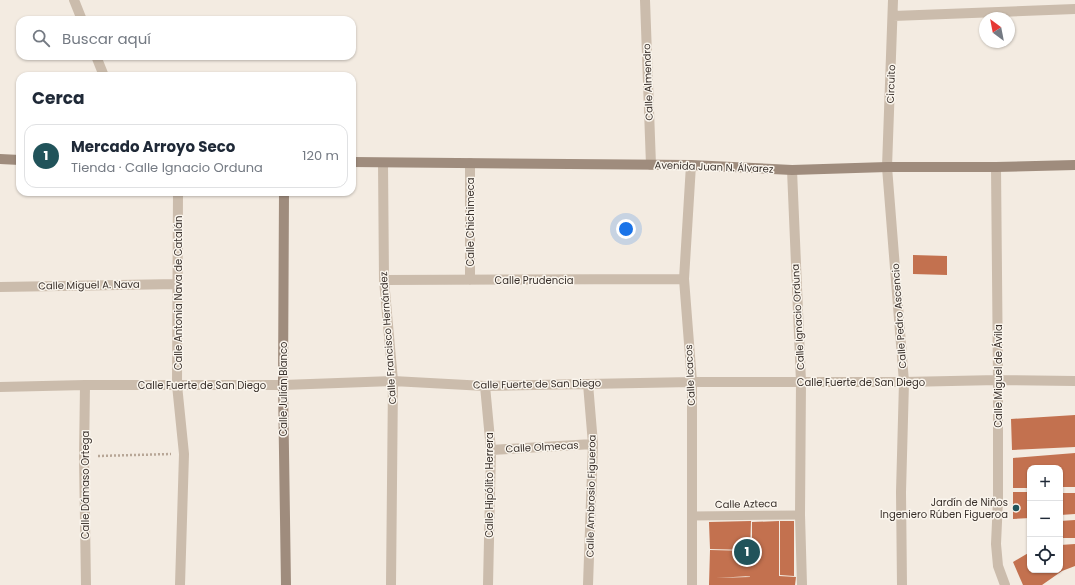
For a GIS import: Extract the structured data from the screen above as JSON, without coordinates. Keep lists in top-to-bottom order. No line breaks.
{"streets":{"main road":["Avenida Juan N. Álvarez","Calle Julián Blanco"],"street":["Calle Almendro","Circuito","Calle Chichimeca","Calle Prudencia","Calle Miguel A. Nava","Calle Antonia Nava de Catalán","Calle Pedro Ascencio","Calle Ignacio Orduna","Calle Francisco Hernández","Calle Icacos","Calle Miguel de Ávila","Calle Fuerte de San Diego","Calle Olmecas","Calle Dámaso Ortega","Calle Hipólito Herrera","Calle Ambrosio Figueroa"],"lane":["Calle Azteca"]},"crossings":[["Calle Almendro","Avenida Juan N. Álvarez"],["Circuito","Avenida Juan N. Álvarez"],["Circuito","Calle Pedro Ascencio"],["Avenida Juan N. Álvarez","Calle Chichimeca"],["Avenida Juan N. Álvarez","Calle Pedro Ascencio"],["Avenida Juan N. Álvarez","Calle Ignacio Orduna"],["Avenida Juan N. Álvarez","Calle Francisco Hernández"],["Avenida Juan N. Álvarez","Calle Icacos"],["Avenida Juan N. Álvarez","Calle Miguel de Ávila"],["Calle Chichimeca","Calle Prudencia"],["Calle Prudencia","Calle Francisco Hernández"],["Calle Prudencia","Calle Icacos"],["Calle Miguel A. Nava","Calle Antonia Nava de Catalán"],["Calle Antonia Nava de Catalán","Calle Fuerte de San Diego"],["Calle Pedro Ascencio","Calle Fuerte de San Diego"],["Calle Ignacio Orduna","Calle Fuerte de San Diego"],["Calle Ignacio Orduna","Calle Azteca"],["Calle Francisco Hernández","Calle Fuerte de San Diego"],["Calle Icacos","Calle Fuerte de San Diego"],["Calle Icacos","Calle Azteca"],["Calle Miguel de Ávila","Calle Fuerte de San Diego"],["Calle Fuerte de San Diego","Calle Julián Blanco"],["Calle Fuerte de San Diego","Calle Dámaso Ortega"],["Calle Fuerte de San Diego","Calle Hipólito Herrera"],["Calle Fuerte de San Diego","Calle Ambrosio Figueroa"],["Calle Olmecas","Calle Hipólito Herrera"],["Calle Olmecas","Calle Ambrosio Figueroa"]],"places":["Jardín de Niños Ingeniero Rúben Figueroa"],"north":"top left","page":{"search":"Buscar aquí","heading":"Cerca","list":[{"mark":"1","name":"Mercado Arroyo Seco","note":"Tienda · Calle Ignacio Orduna","value":"120 m"}],"map_buttons":["+","−"],"pins":"1"}}
